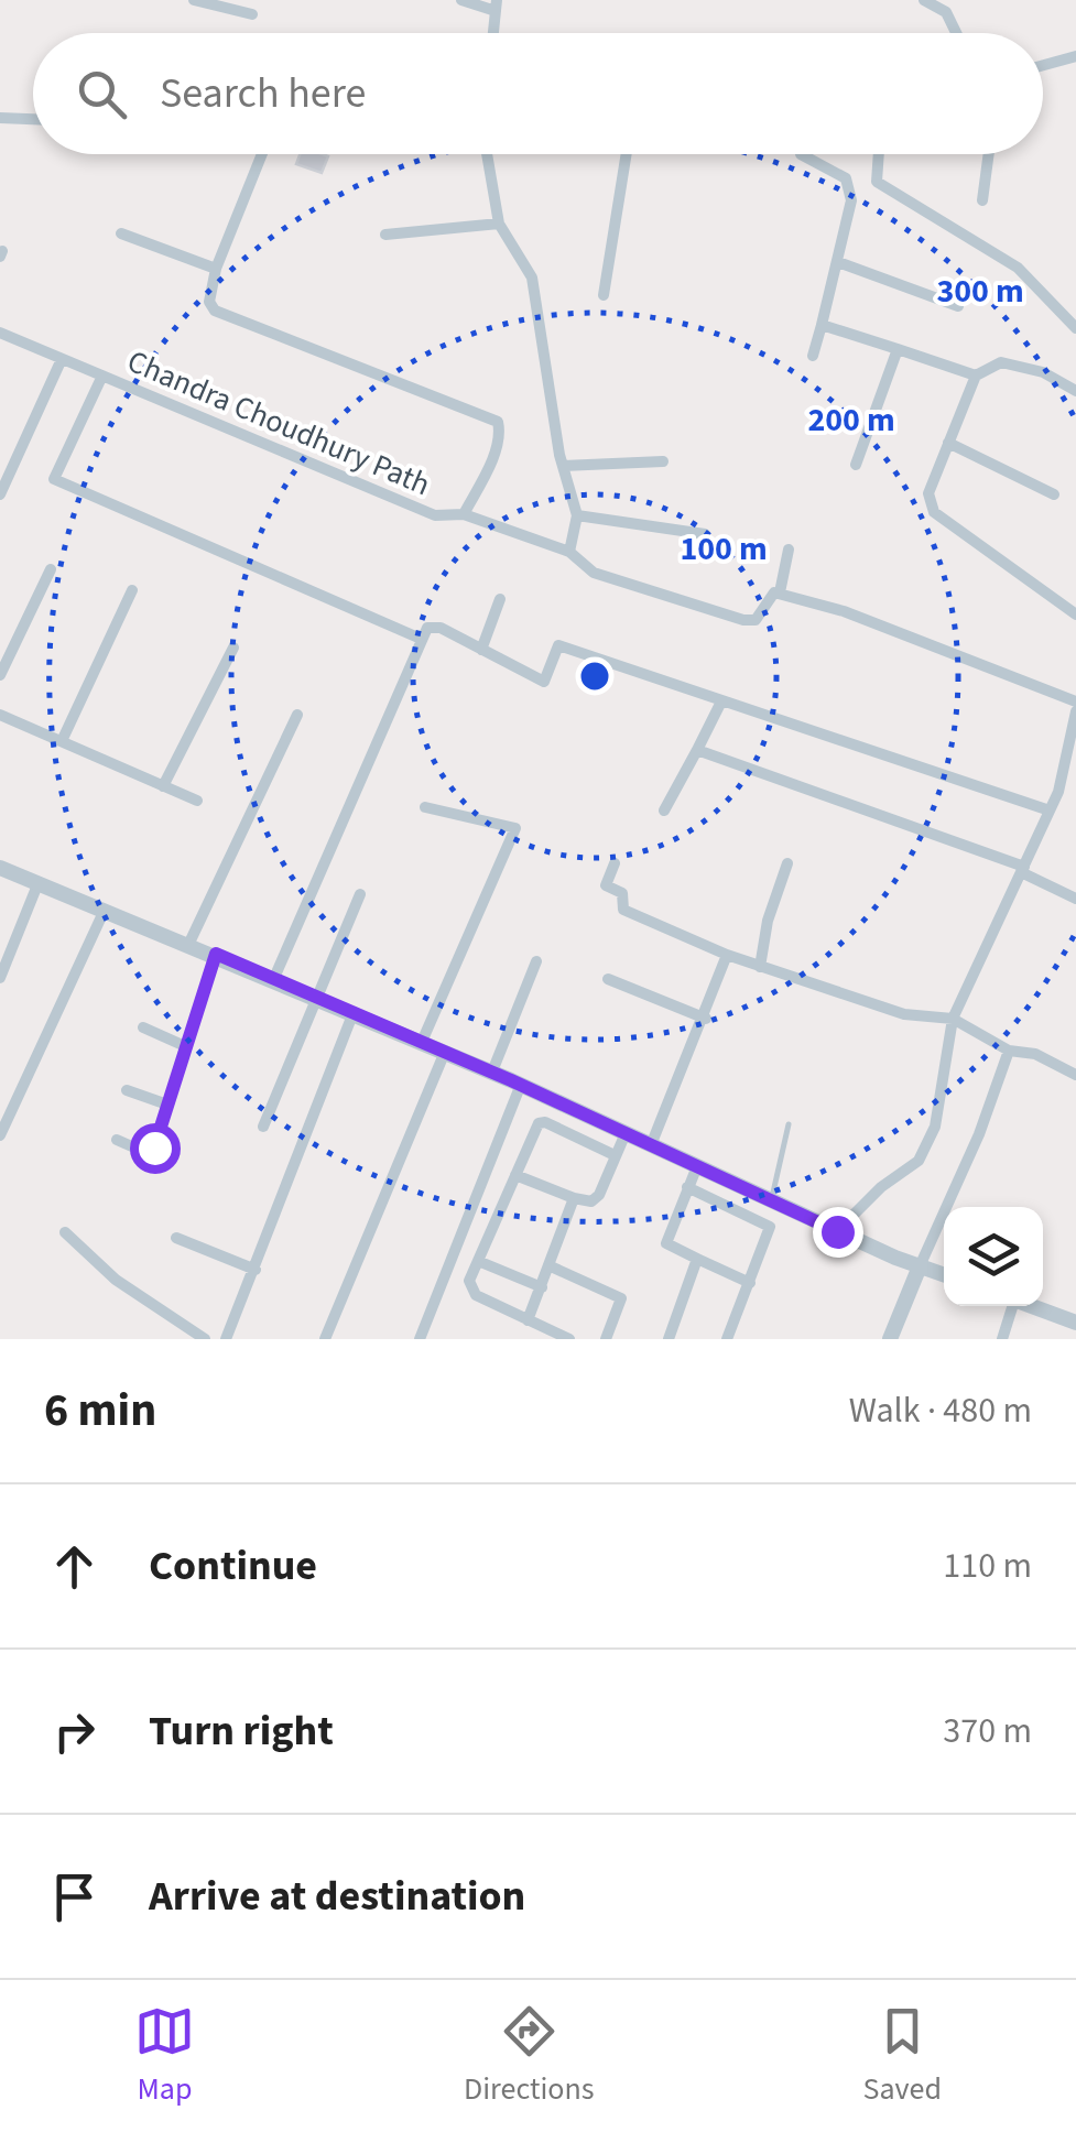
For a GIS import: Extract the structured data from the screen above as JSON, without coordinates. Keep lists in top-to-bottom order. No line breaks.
{"streets":{"street":["Chandra Choudhury Path"]},"page":{"search":"Search here","heading":["6 min","Walk · 480 m"],"list":[["Continue","110 m"],["Turn right","370 m"],"Arrive at destination"],"nav":["Map","Directions","Saved"]},"rings":["300 m","200 m","100 m"]}
